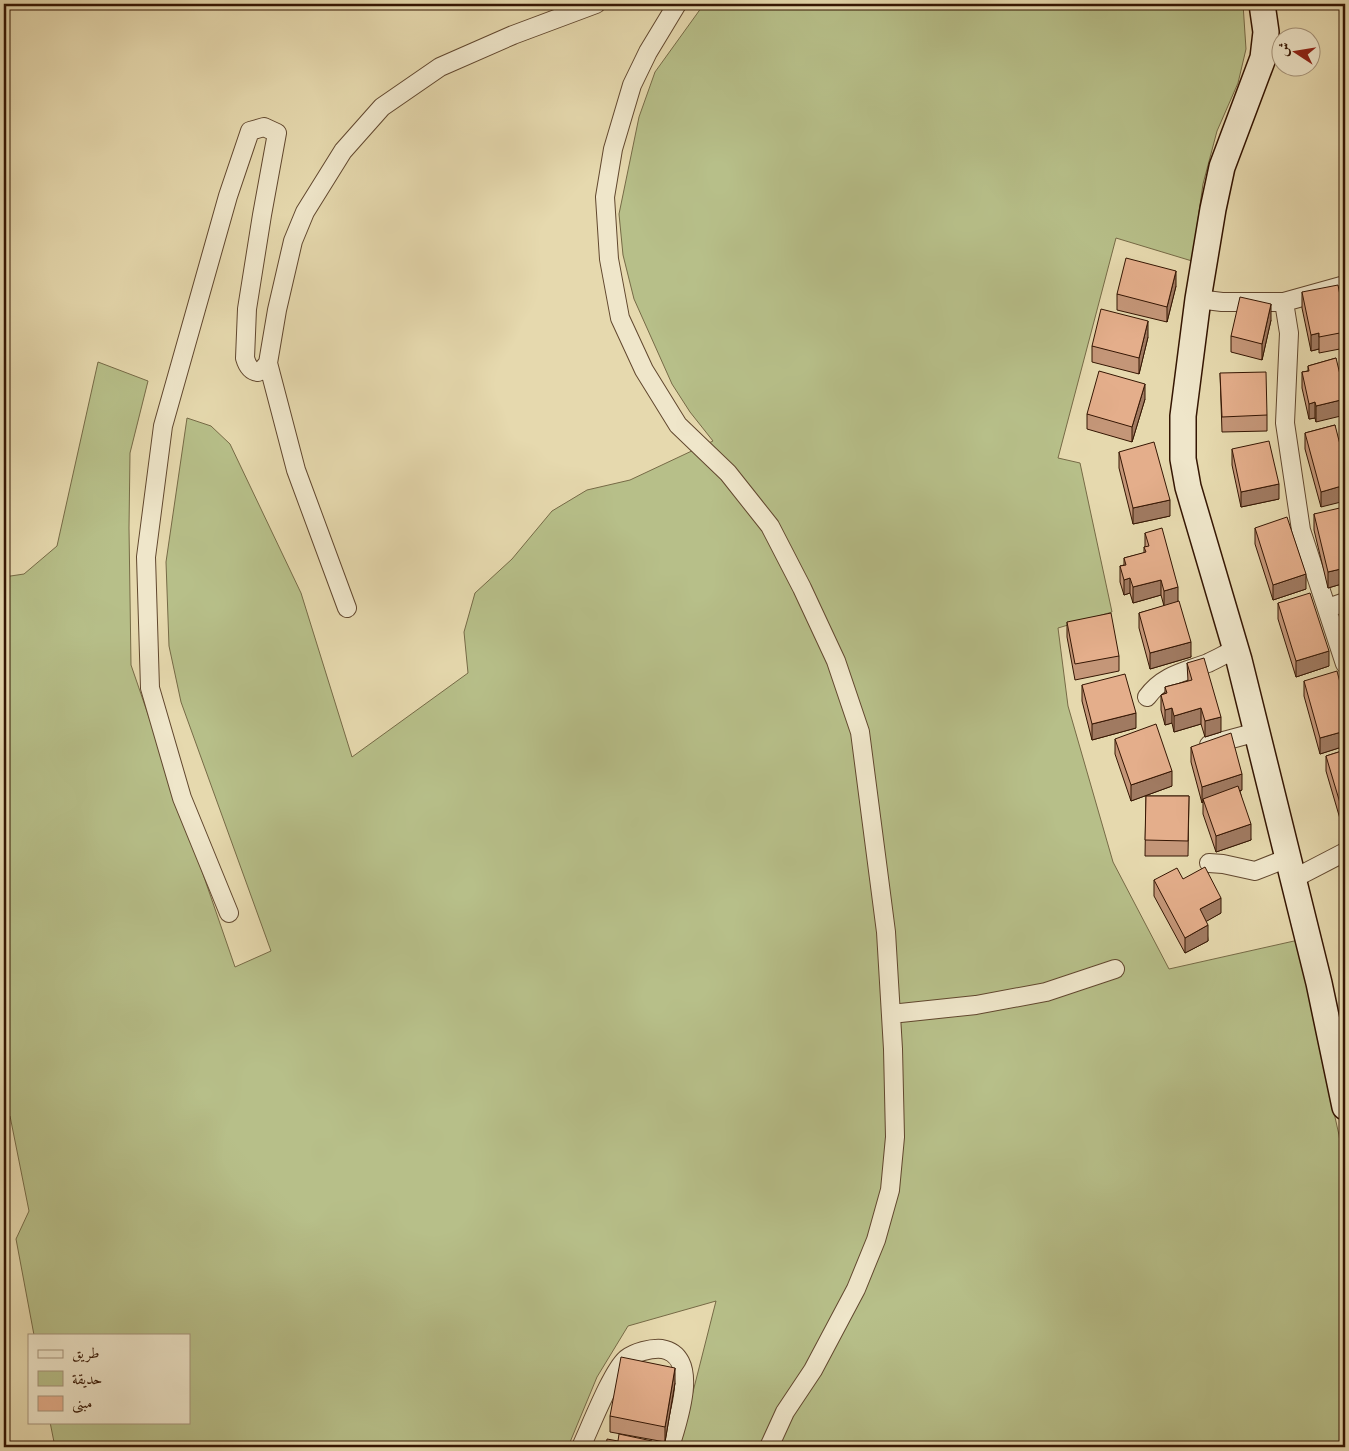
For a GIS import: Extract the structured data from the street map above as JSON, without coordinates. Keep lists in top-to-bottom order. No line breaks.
{"legend":["طريق","حديقة","مبنى"],"north":"left"}
